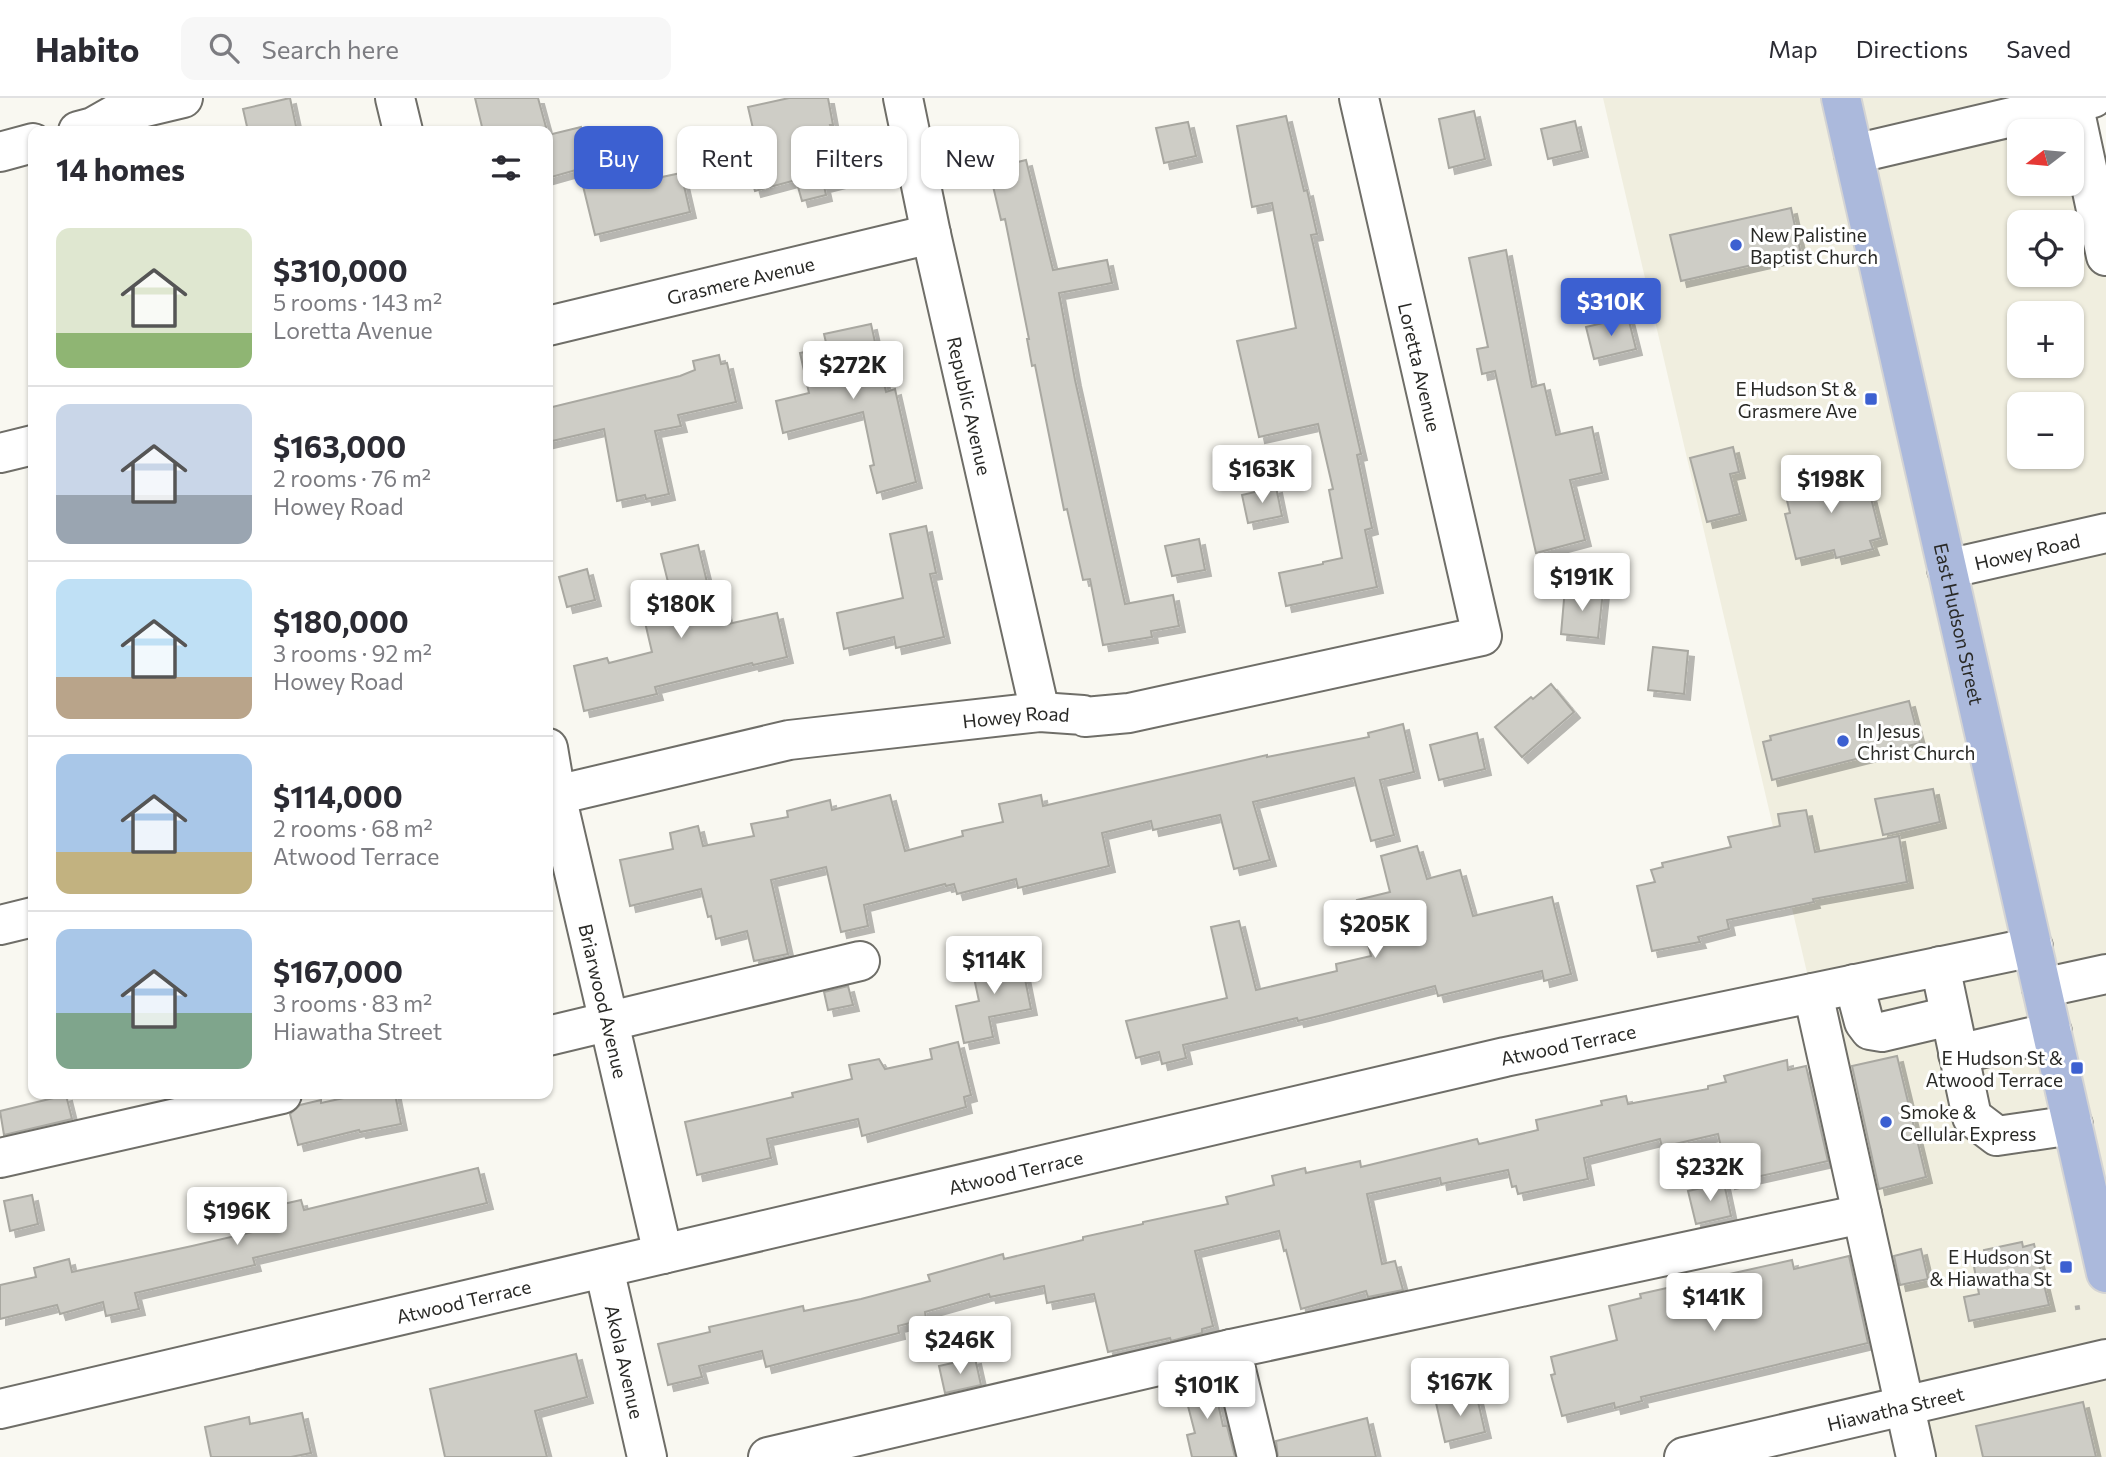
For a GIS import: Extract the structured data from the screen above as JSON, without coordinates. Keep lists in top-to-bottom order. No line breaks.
{"streets":{"main road":["East Hudson Street"],"street":["Grasmere Avenue","Loretta Avenue","Republic Avenue","Howey Road","Briarwood Avenue","Atwood Terrace","Akola Avenue","Hiawatha Street"]},"crossings":[["Grasmere Avenue","Republic Avenue"],["Loretta Avenue","Howey Road"],["Republic Avenue","Howey Road"],["Howey Road","East Hudson Street"],["East Hudson Street","Atwood Terrace"],["Briarwood Avenue","Atwood Terrace"],["Atwood Terrace","Akola Avenue"]],"places":{"other":["New Palistine Baptist Church","In Jesus Christ Church","Smoke & Cellular Express"],"transit":["E Hudson St & Grasmere Ave","E Hudson St & Atwood Terrace","E Hudson St & Hiawatha St"]},"north":"left","page":{"header":"Habito","search":"Search here","nav":["Map","Directions","Saved"],"map_buttons":["+","−"],"chip":["Buy","Rent","Filters","New"],"heading":"14 homes","list":[{"name":"$310,000","note":"5 rooms · 143 m² · Loretta Avenue"},{"name":"$163,000","note":"2 rooms · 76 m² · Howey Road"},{"name":"$180,000","note":"3 rooms · 92 m² · Howey Road"},{"name":"$114,000","note":"2 rooms · 68 m² · Atwood Terrace"},{"name":"$167,000","note":"3 rooms · 83 m² · Hiawatha Street"}],"price":["$310K","$272K","$163K","$198K","$191K","$180K","$205K","$114K","$232K","$196K","$141K","$246K","$167K","$101K"]}}
